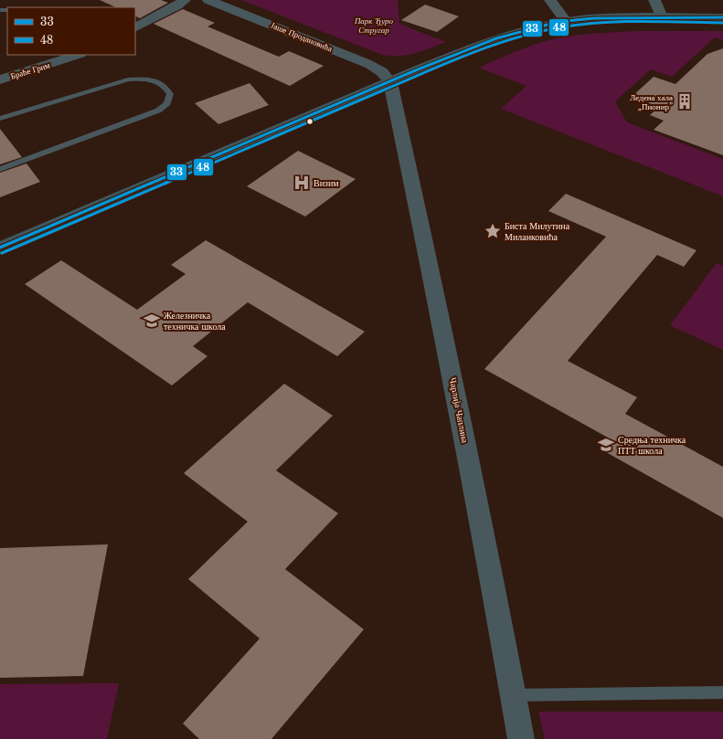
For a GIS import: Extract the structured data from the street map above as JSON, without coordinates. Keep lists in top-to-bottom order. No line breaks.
{"streets":{"street":["Јаше Продановића","Браће Грим","Чарлија Чаплина"]},"crossings":[["Јаше Продановића","Чарлија Чаплина"]],"parks":["Парк Ђуро Стругар"],"places":{"building":["Ледена хала „Пионир”"],"hospital":["Визим"],"place":["Биста Милутина Миланковића"],"school or university":["Железничка техничка школа","Средња техничка ПТТ школа"]},"lines":["transit line 33","transit line 48"],"legend":["33","48"]}
